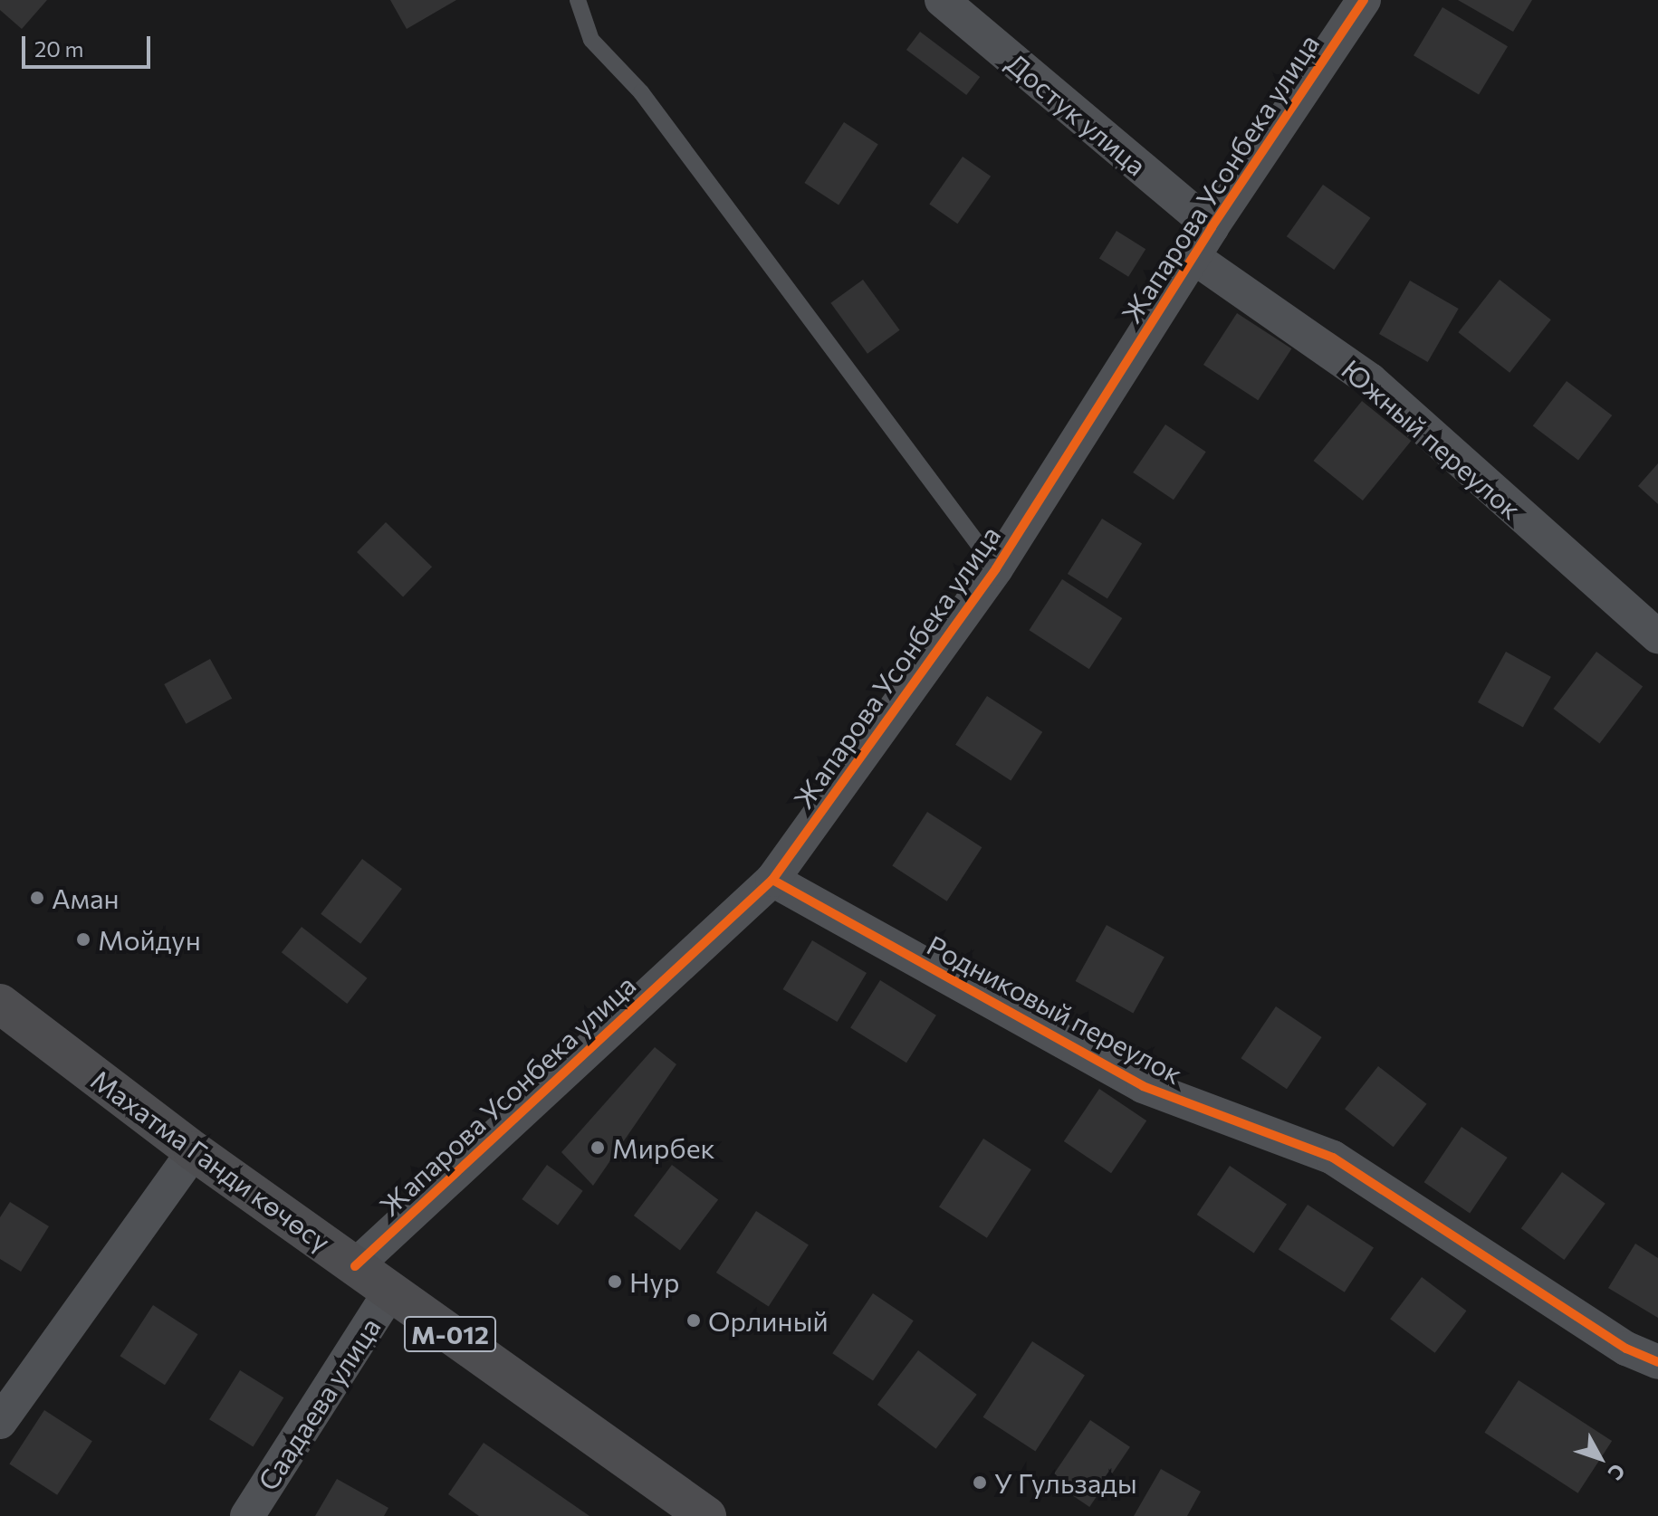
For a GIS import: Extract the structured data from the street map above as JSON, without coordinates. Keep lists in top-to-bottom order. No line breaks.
{"streets":{"main road":["Махатма Ганди көчөсү","М-012"],"street":["Достук улица","Жапарова Усонбека улица","Южный переулок","Родниковый переулок","Саадаева улица"]},"crossings":[["Достук улица","Жапарова Усонбека улица"],["Жапарова Усонбека улица","Южный переулок"],["Жапарова Усонбека улица","Родниковый переулок"],["Жапарова Усонбека улица","Махатма Ганди көчөсү"],["Махатма Ганди көчөсү","Саадаева улица"]],"places":["Аман","Мойдун","Мирбек","Нур","Орлиный","У Гульзады"],"scale_bar":"20 m","north":"bottom right"}
